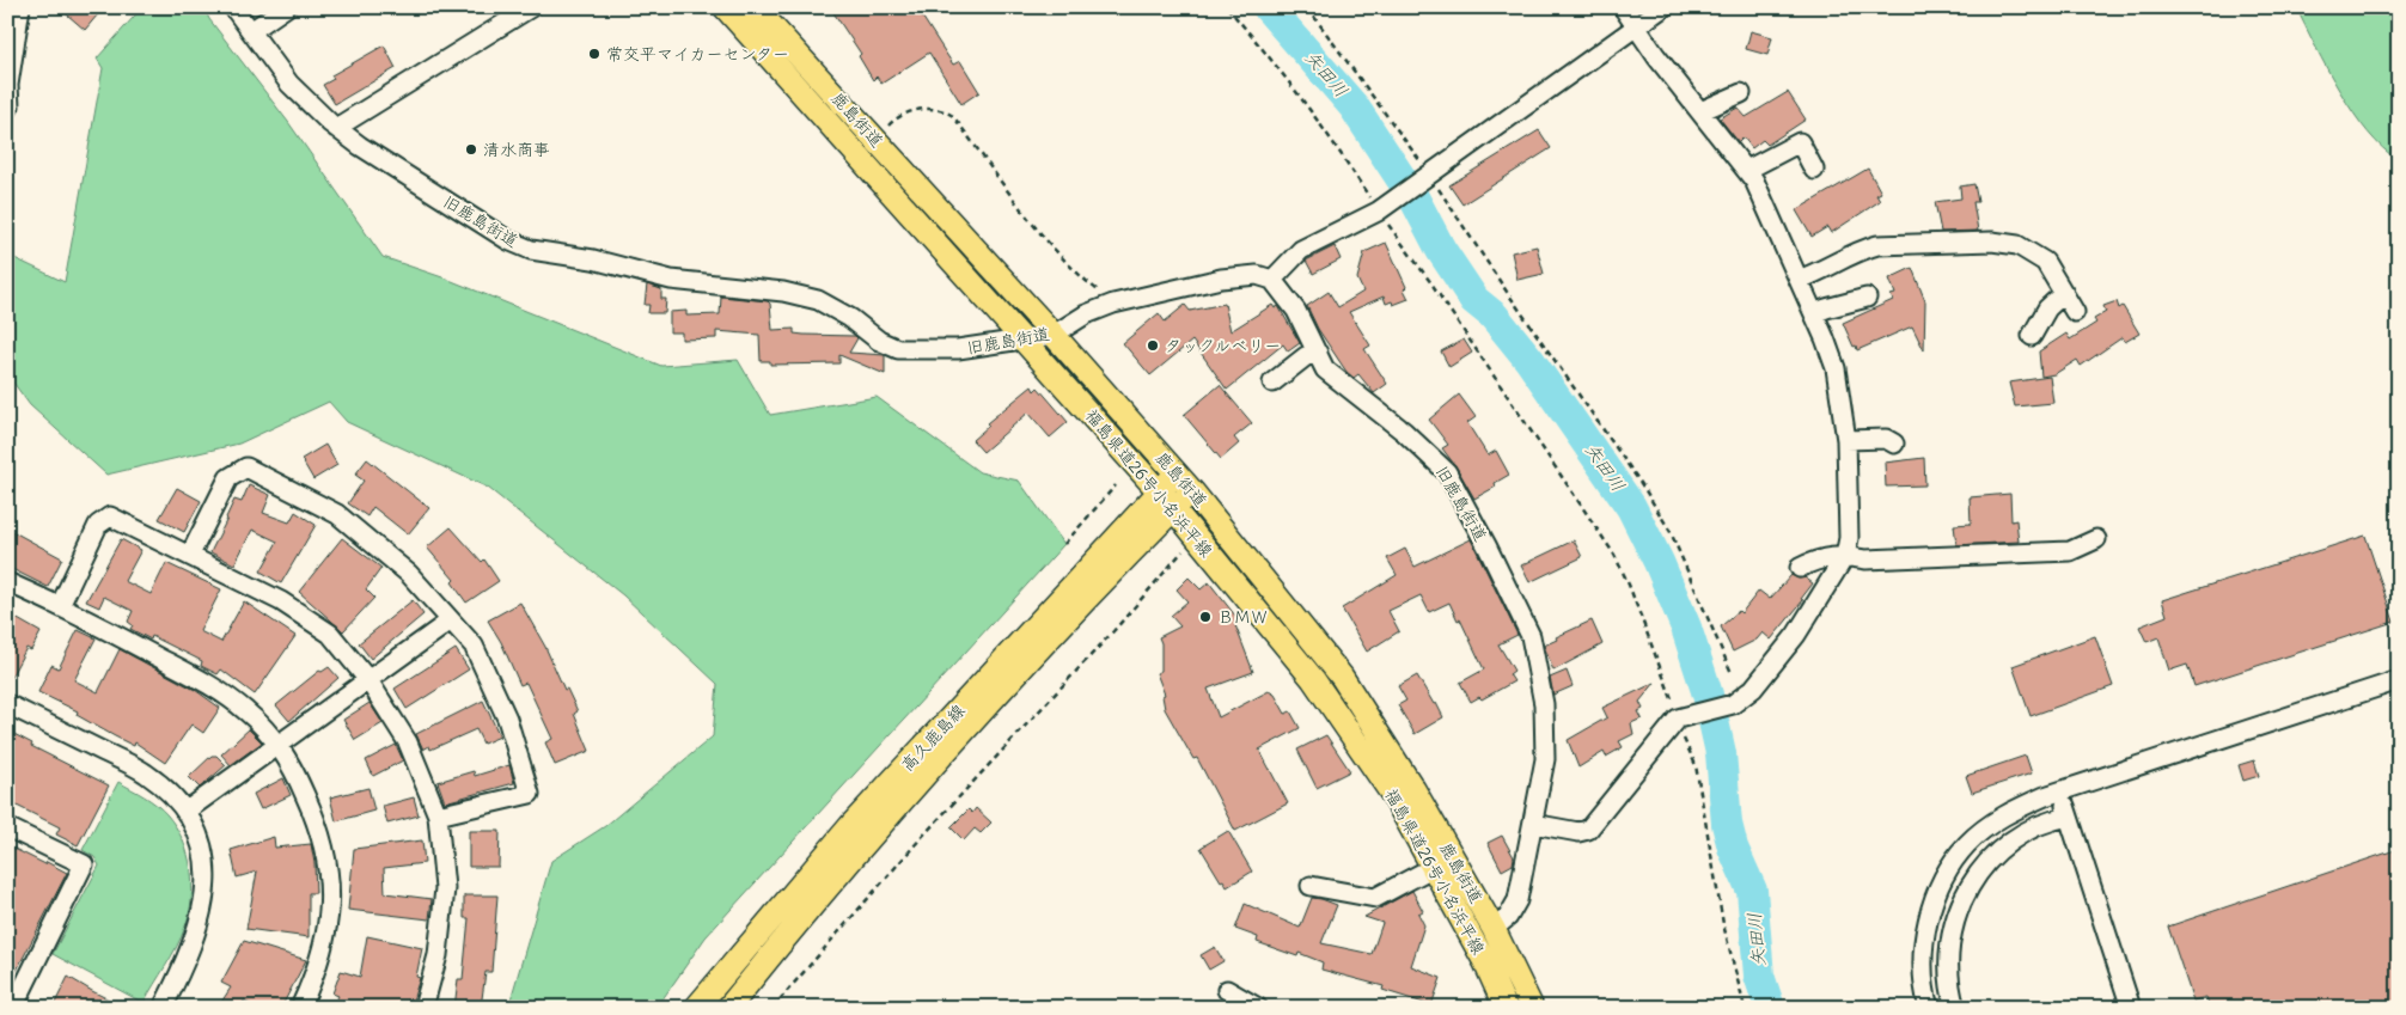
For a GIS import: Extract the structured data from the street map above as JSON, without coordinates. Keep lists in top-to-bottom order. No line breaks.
{"streets":{"main road":["鹿島街道","福島県道26号小名浜平線","高久鹿島線"],"street":["旧鹿島街道"]},"crossings":[["鹿島街道","旧鹿島街道"],["鹿島街道","高久鹿島線"],["旧鹿島街道","福島県道26号小名浜平線"],["福島県道26号小名浜平線","高久鹿島線"]],"water":["矢田川"],"places":["常交平マイカーセンター","清水商事","タックルベリー","ＢＭＷ"]}
